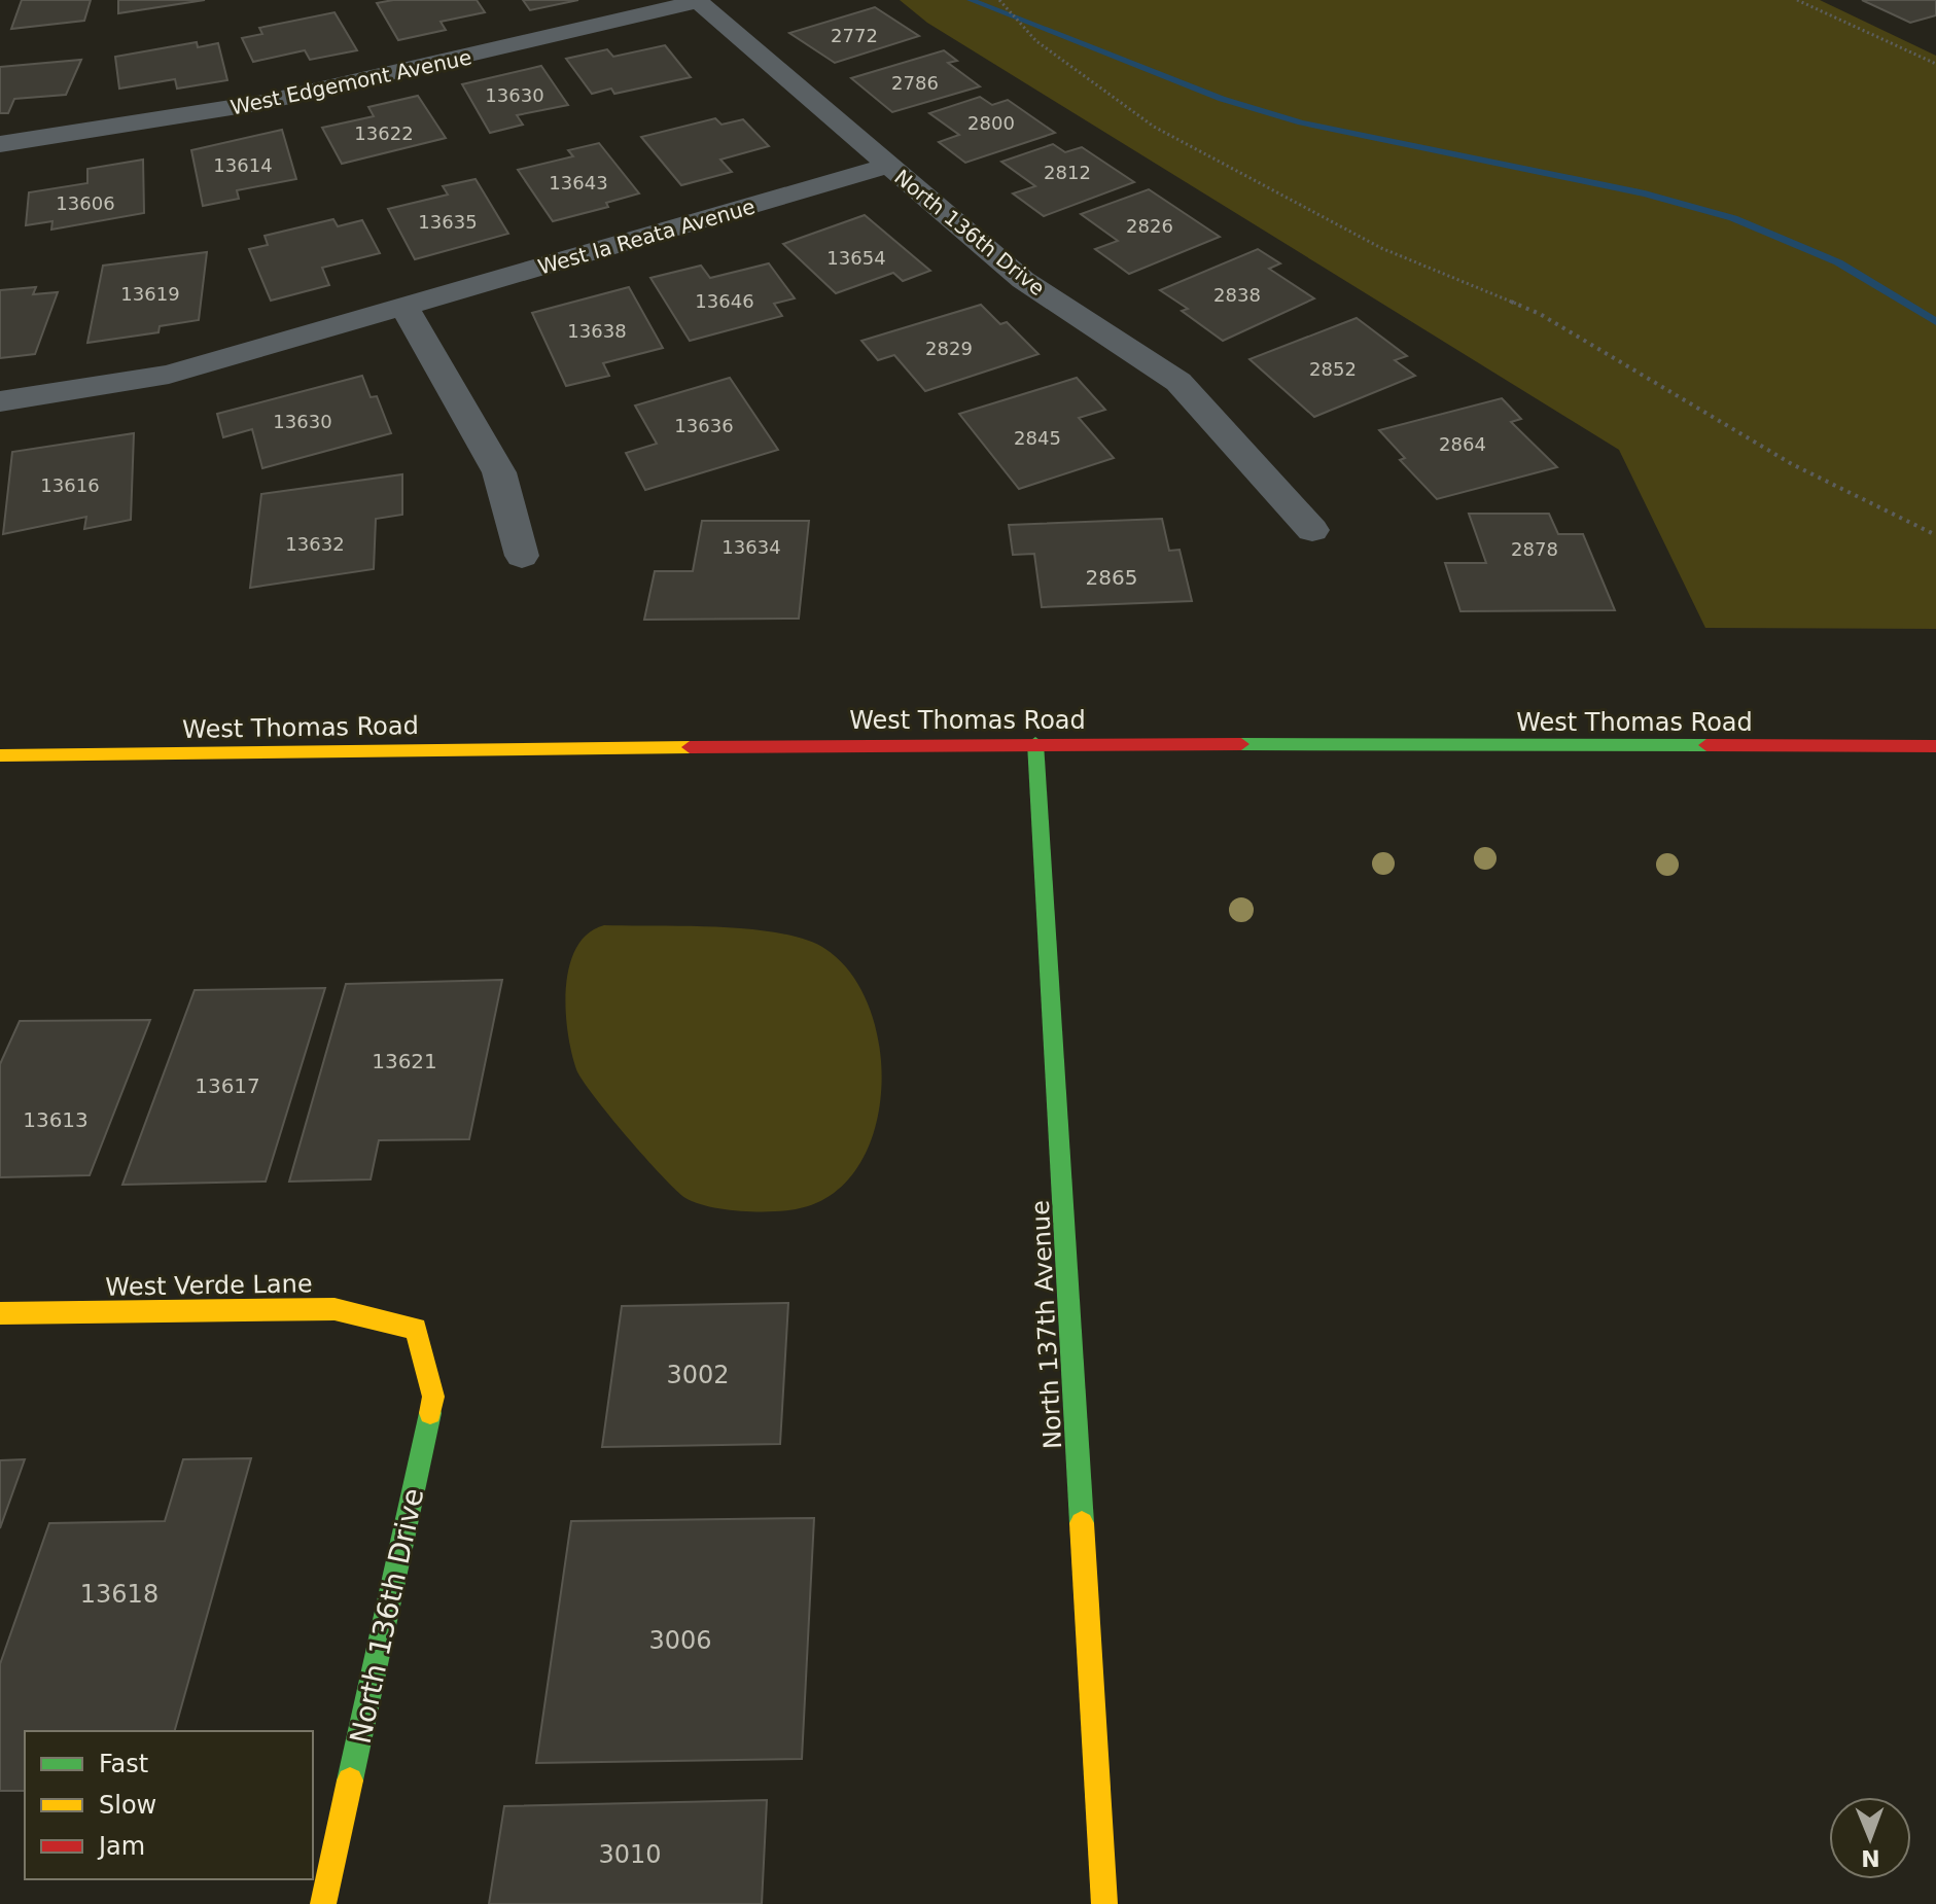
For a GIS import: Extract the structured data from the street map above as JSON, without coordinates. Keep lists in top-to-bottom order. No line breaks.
{"streets":{"main road":["North 136th Drive","West Thomas Road","West Verde Lane","North 137th Avenue"],"street":["West Edgemont Avenue","West la Reata Avenue"]},"crossings":[["West Edgemont Avenue","North 136th Drive"],["North 136th Drive","West la Reata Avenue"],["North 136th Drive","West Verde Lane"],["West Thomas Road","North 137th Avenue"]],"house_numbers":["2772","2786","13630","2800","13622","13614","2812","13643","13606","13635","2826","13654","13619","2838","13646","13638","2829","2852","13630","13636","2845","2864","13616","13632","13634","2878","2865","13621","13617","13613","3002","13618","3006","3010"],"legend":["Fast","Slow","Jam"],"north":"bottom"}
